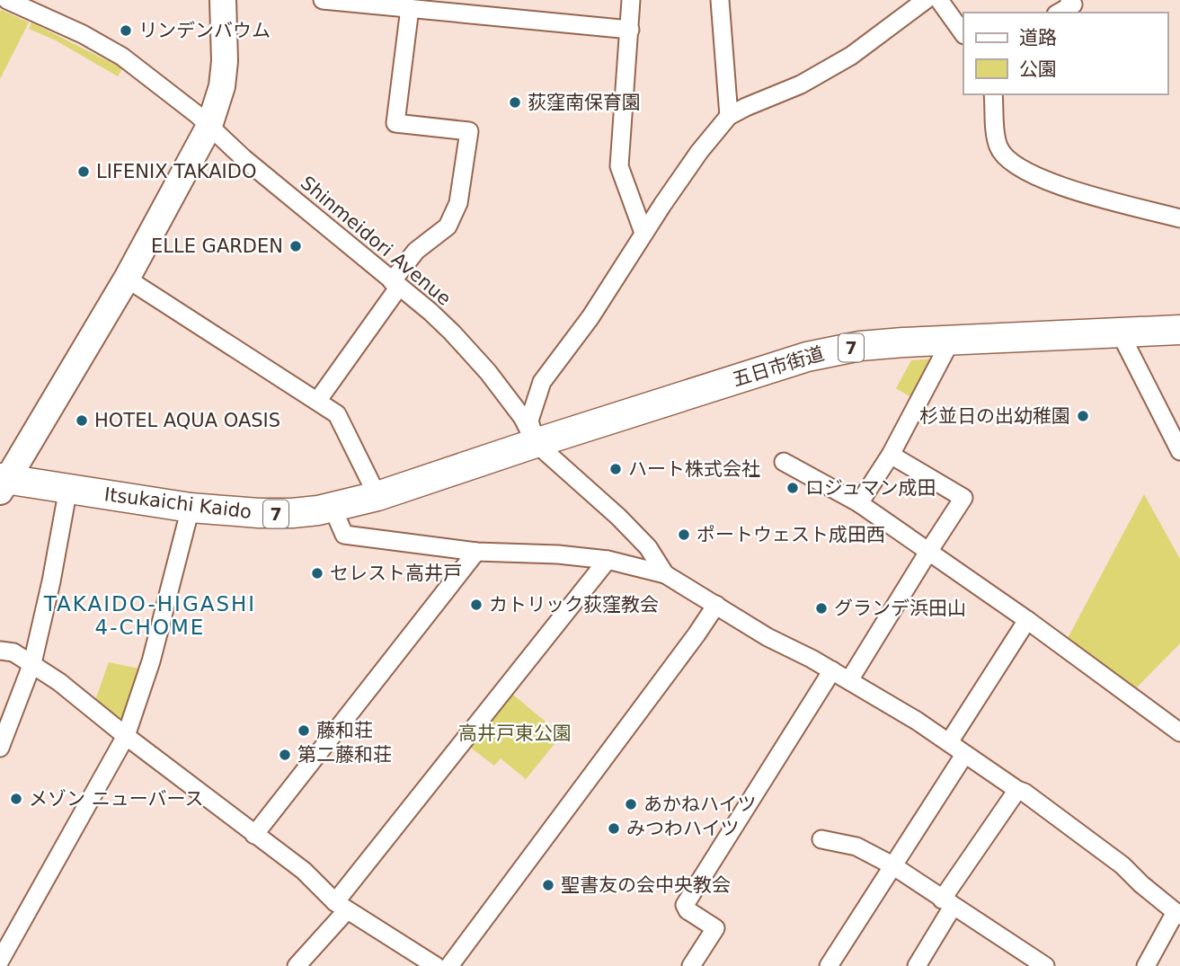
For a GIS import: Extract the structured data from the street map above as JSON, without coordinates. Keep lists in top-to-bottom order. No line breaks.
{"streets":{"main road":["7","五日市街道","Itsukaichi Kaido"],"street":["Shinmeidori Avenue"]},"crossings":[["Shinmeidori Avenue","五日市街道"],["Shinmeidori Avenue","Itsukaichi Kaido"],["五日市街道","Itsukaichi Kaido"]],"districts":["TAKAIDO-HIGASHI 4-CHOME"],"parks":["高井戸東公園"],"places":["リンデンバウム","荻窪南保育園","LIFENIX TAKAIDO","ELLE GARDEN","杉並日の出幼稚園","HOTEL AQUA OASIS","ハート株式会社","ロジュマン成田","ポートウェスト成田西","セレスト高井戸","カトリック荻窪教会","グランデ浜田山","藤和荘","第二藤和荘","メゾン ニューバース","あかねハイツ","みつわハイツ","聖書友の会中央教会"],"legend":["道路","公園"]}
